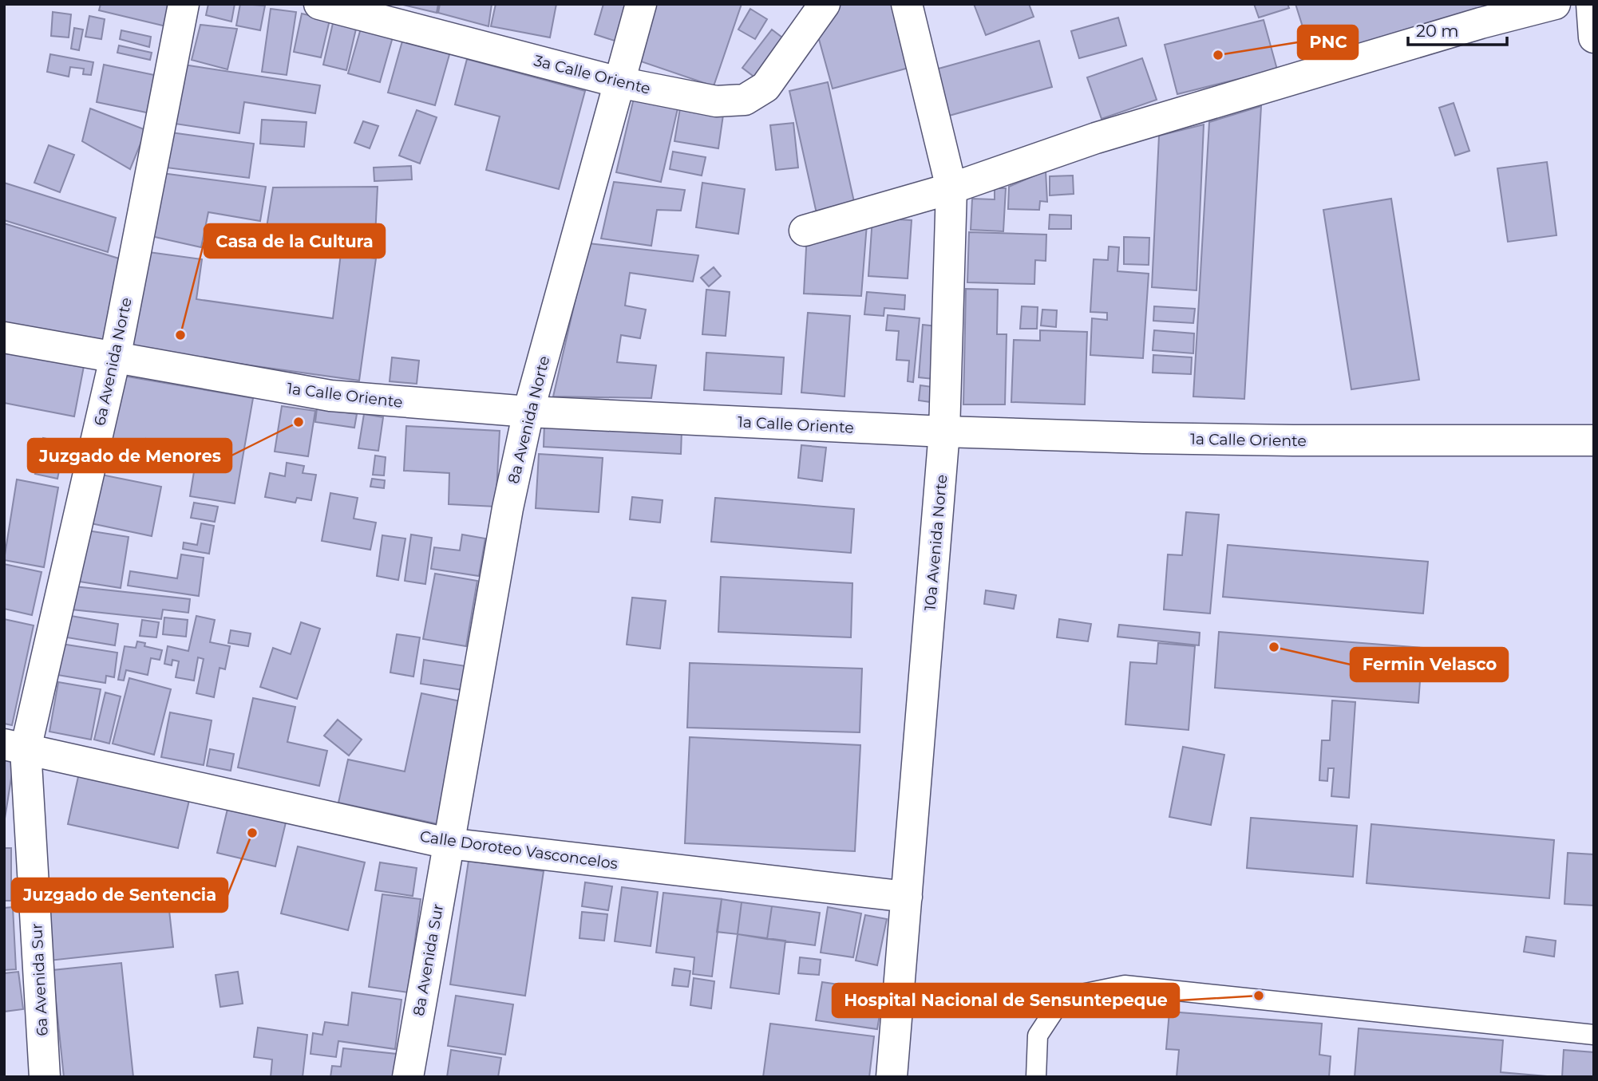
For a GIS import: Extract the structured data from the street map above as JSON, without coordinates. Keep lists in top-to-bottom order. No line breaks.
{"streets":{"street":["3a Calle Oriente","6a Avenida Norte","1a Calle Oriente","8a Avenida Norte","10a Avenida Norte","Calle Doroteo Vasconcelos","8a Avenida Sur","6a Avenida Sur"]},"crossings":[["3a Calle Oriente","8a Avenida Norte"],["6a Avenida Norte","1a Calle Oriente"],["6a Avenida Norte","Calle Doroteo Vasconcelos"],["6a Avenida Norte","6a Avenida Sur"],["1a Calle Oriente","8a Avenida Norte"],["1a Calle Oriente","10a Avenida Norte"],["8a Avenida Norte","Calle Doroteo Vasconcelos"],["8a Avenida Norte","8a Avenida Sur"],["10a Avenida Norte","Calle Doroteo Vasconcelos"],["Calle Doroteo Vasconcelos","8a Avenida Sur"],["Calle Doroteo Vasconcelos","6a Avenida Sur"]],"places":["PNC","Casa de la Cultura","Juzgado de Menores","Fermin Velasco","Juzgado de Sentencia","Hospital Nacional de Sensuntepeque"],"scale_bar":"20 m"}
